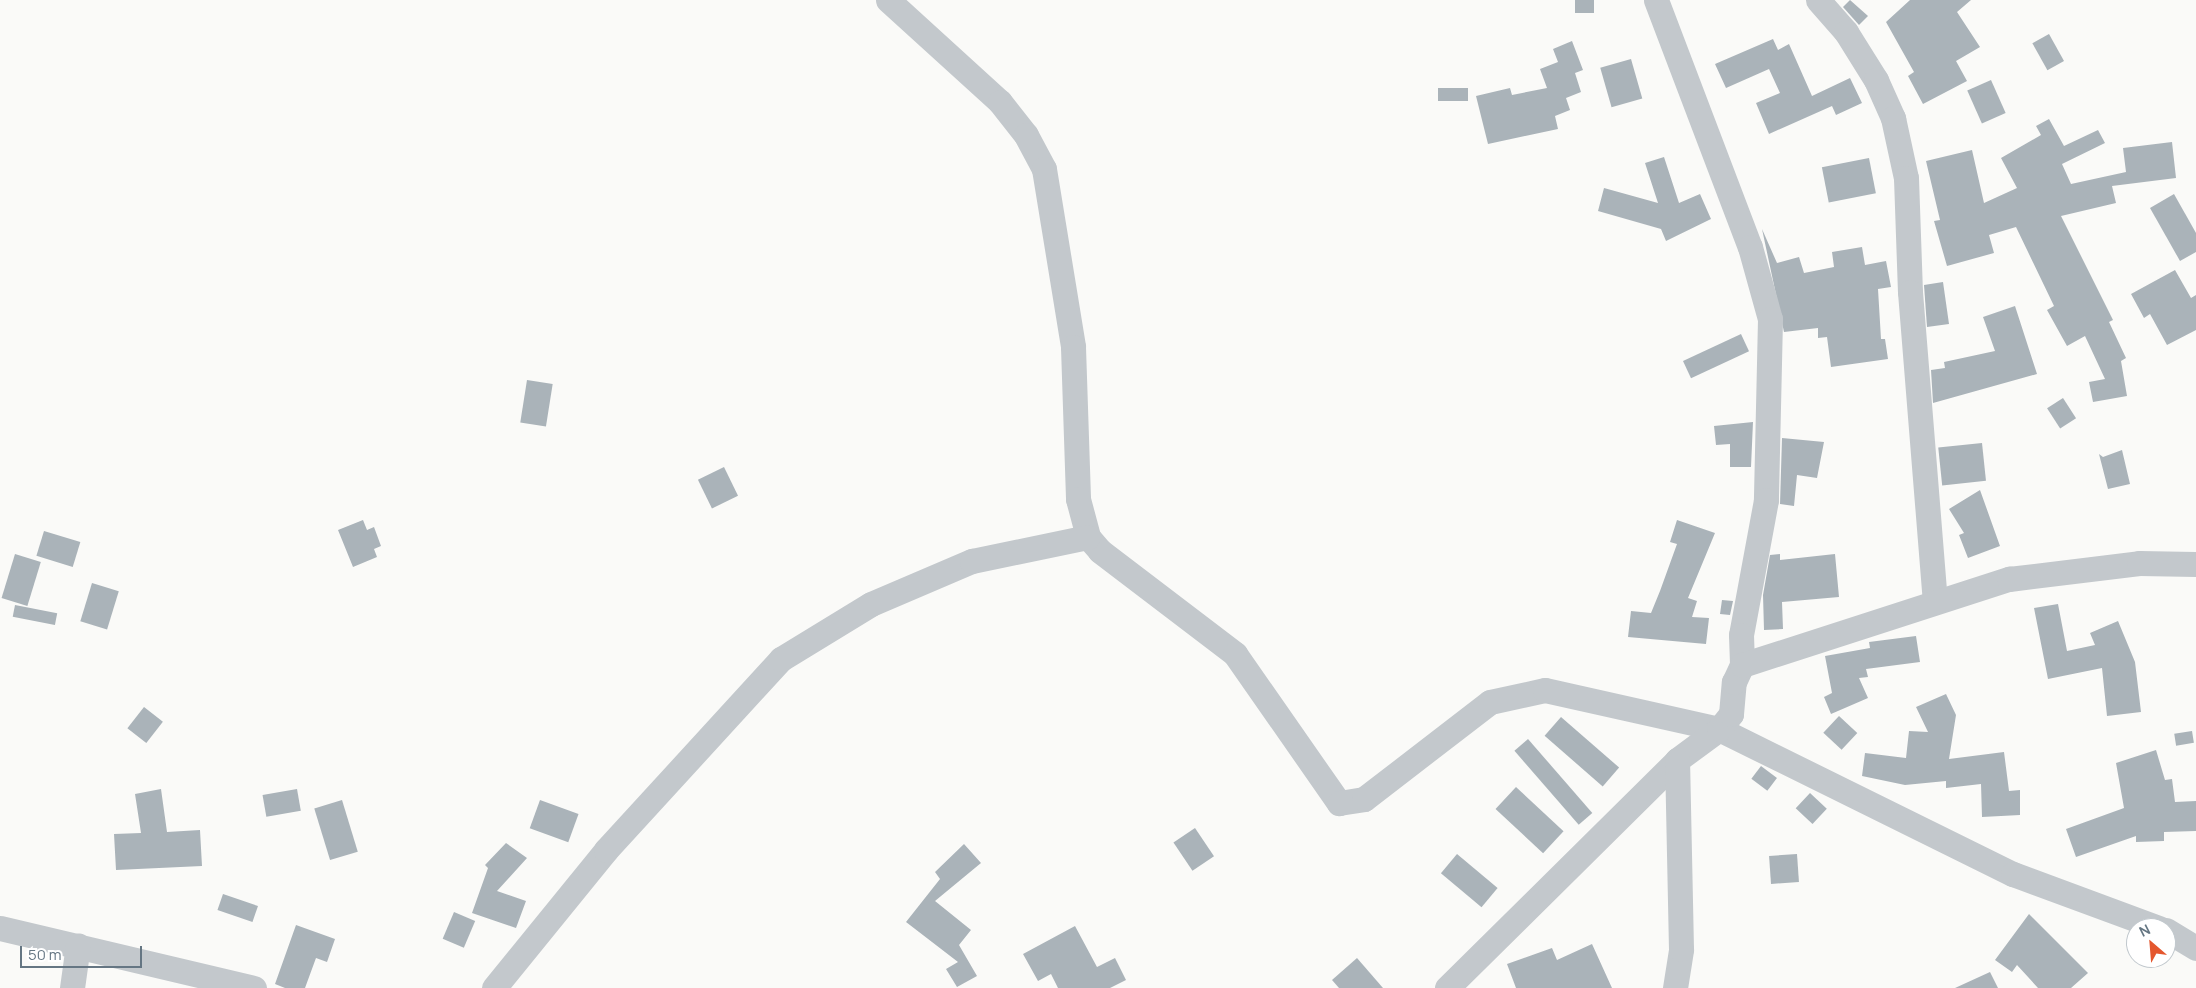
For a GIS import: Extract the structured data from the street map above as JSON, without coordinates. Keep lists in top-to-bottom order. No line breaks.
{"scale_bar":"50 m","north":"top left"}
